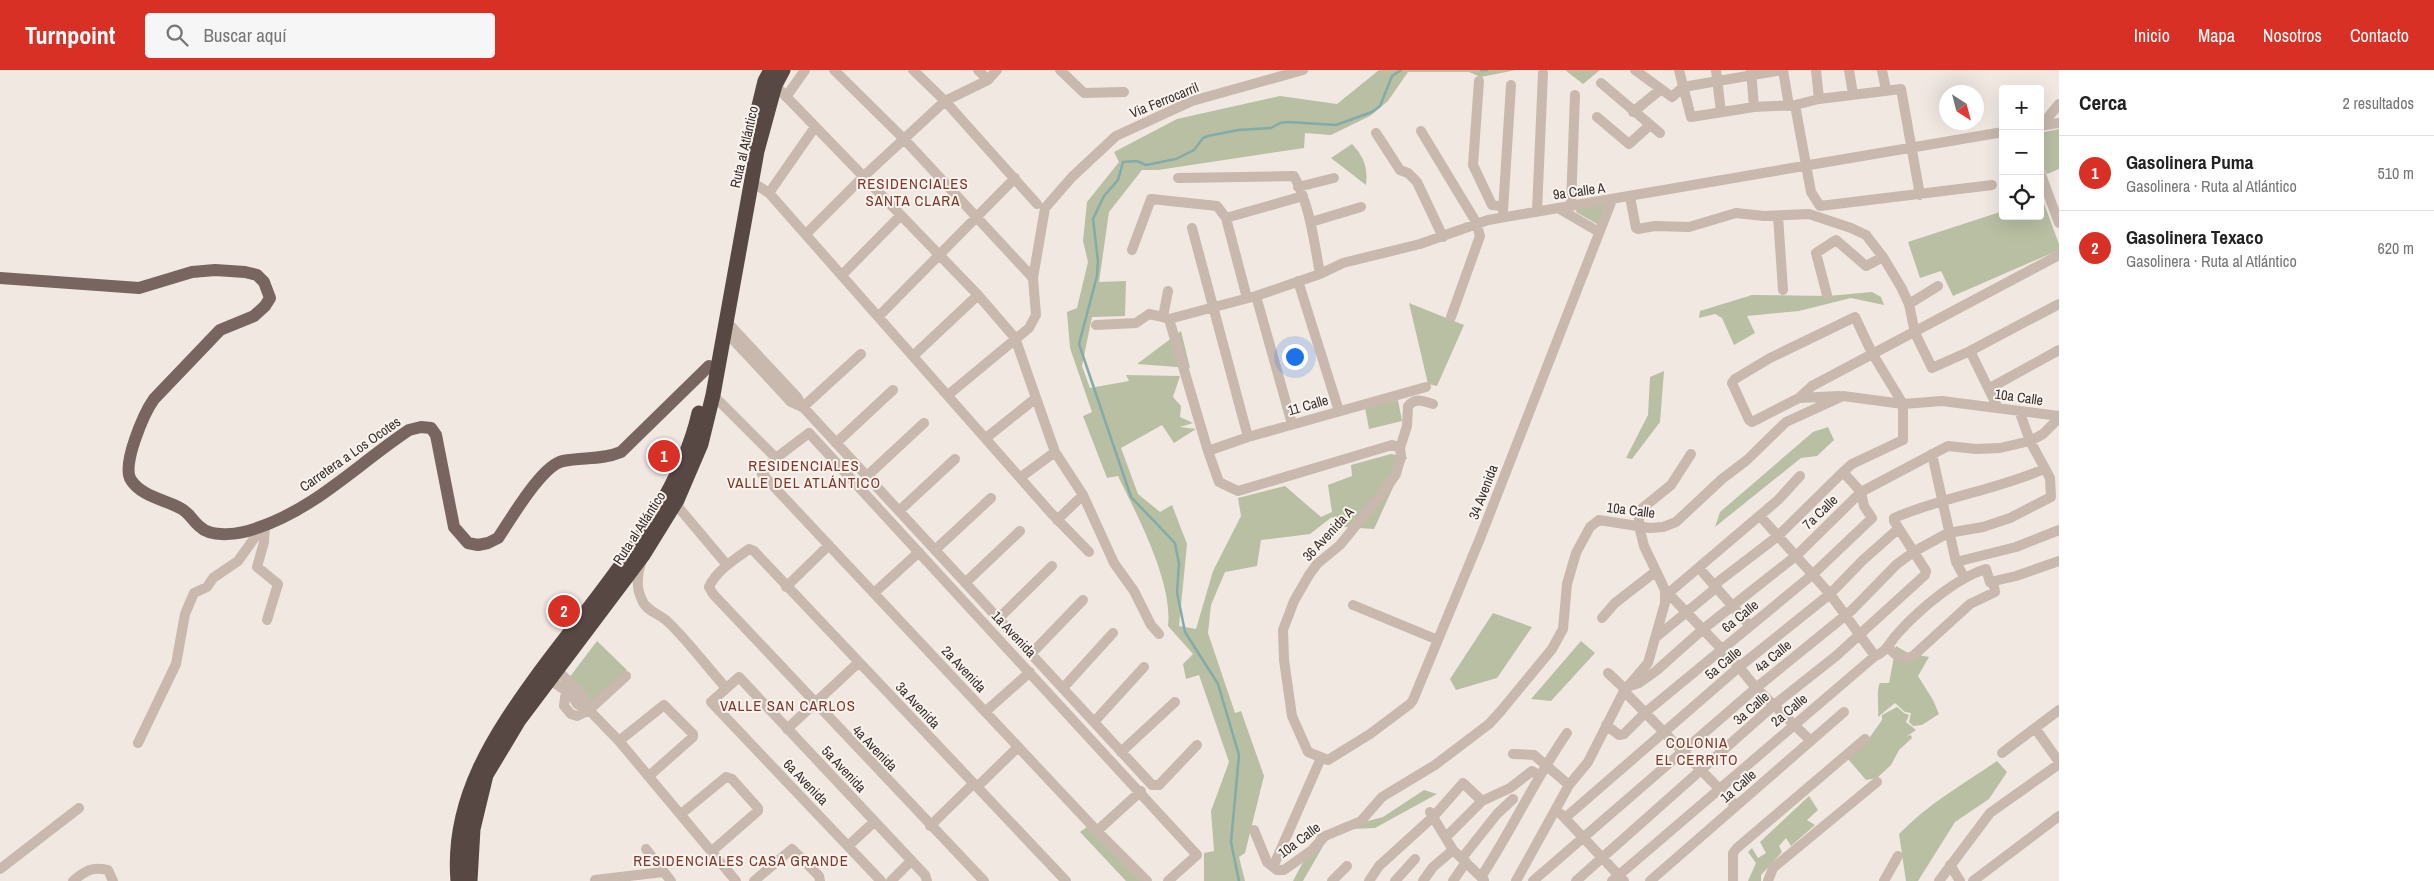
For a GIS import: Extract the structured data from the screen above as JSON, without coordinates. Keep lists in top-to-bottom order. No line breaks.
{"streets":{"highway":["Ruta al Atlántico"],"main road":["Carretera a Los Ocotes"],"street":["Via Ferrocarril","9a Calle A","10a Calle","11 Calle","34 Avenida","7a Calle","36 Avenida A","6a Calle","1a Avenida","4a Calle","5a Calle","2a Avenida","3a Avenida","3a Calle","2a Calle","4a Avenida","5a Avenida","6a Avenida","1a Calle"]},"crossings":[["Ruta al Atlántico","Carretera a Los Ocotes"],["9a Calle A","34 Avenida"],["10a Calle","7a Calle"],["34 Avenida","36 Avenida A"],["7a Calle","6a Calle"],["1a Avenida","2a Avenida"],["4a Calle","3a Calle"],["3a Avenida","4a Avenida"],["5a Avenida","6a Avenida"]],"districts":["RESIDENCIALES SANTA CLARA","RESIDENCIALES VALLE DEL ATLÁNTICO","VALLE SAN CARLOS","COLONIA EL CERRITO","RESIDENCIALES CASA GRANDE"],"north":"bottom right","page":{"header":"Turnpoint","search":"Buscar aquí","nav":["Inicio","Mapa","Nosotros","Contacto"],"heading":["Cerca","2 resultados"],"map_buttons":["+","−"],"list":[{"mark":"1","name":"Gasolinera Puma","note":"Gasolinera · Ruta al Atlántico","value":"510 m"},{"mark":"2","name":"Gasolinera Texaco","note":"Gasolinera · Ruta al Atlántico","value":"620 m"}],"pins":["1","2"]}}
